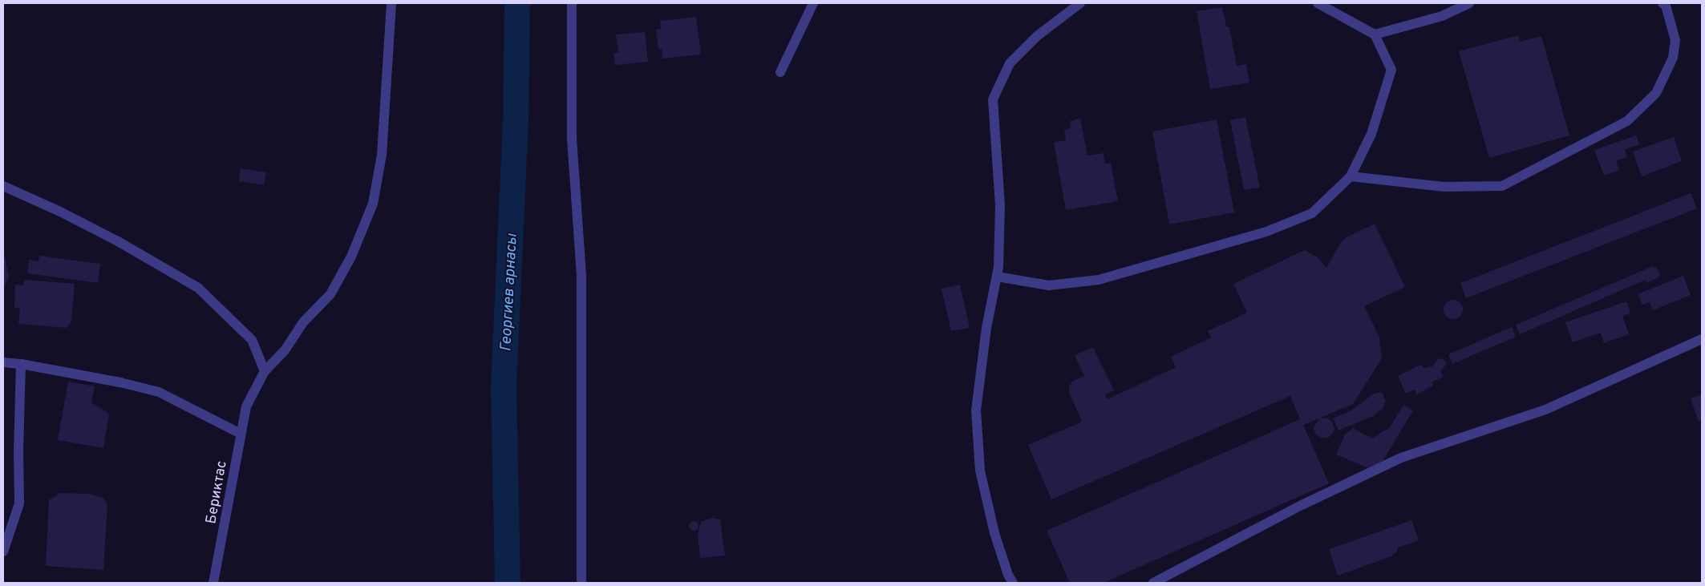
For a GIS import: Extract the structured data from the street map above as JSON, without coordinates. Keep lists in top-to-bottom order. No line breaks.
{"streets":{"street":["Бериктас"]},"water":["Георгиев арнасы"]}
